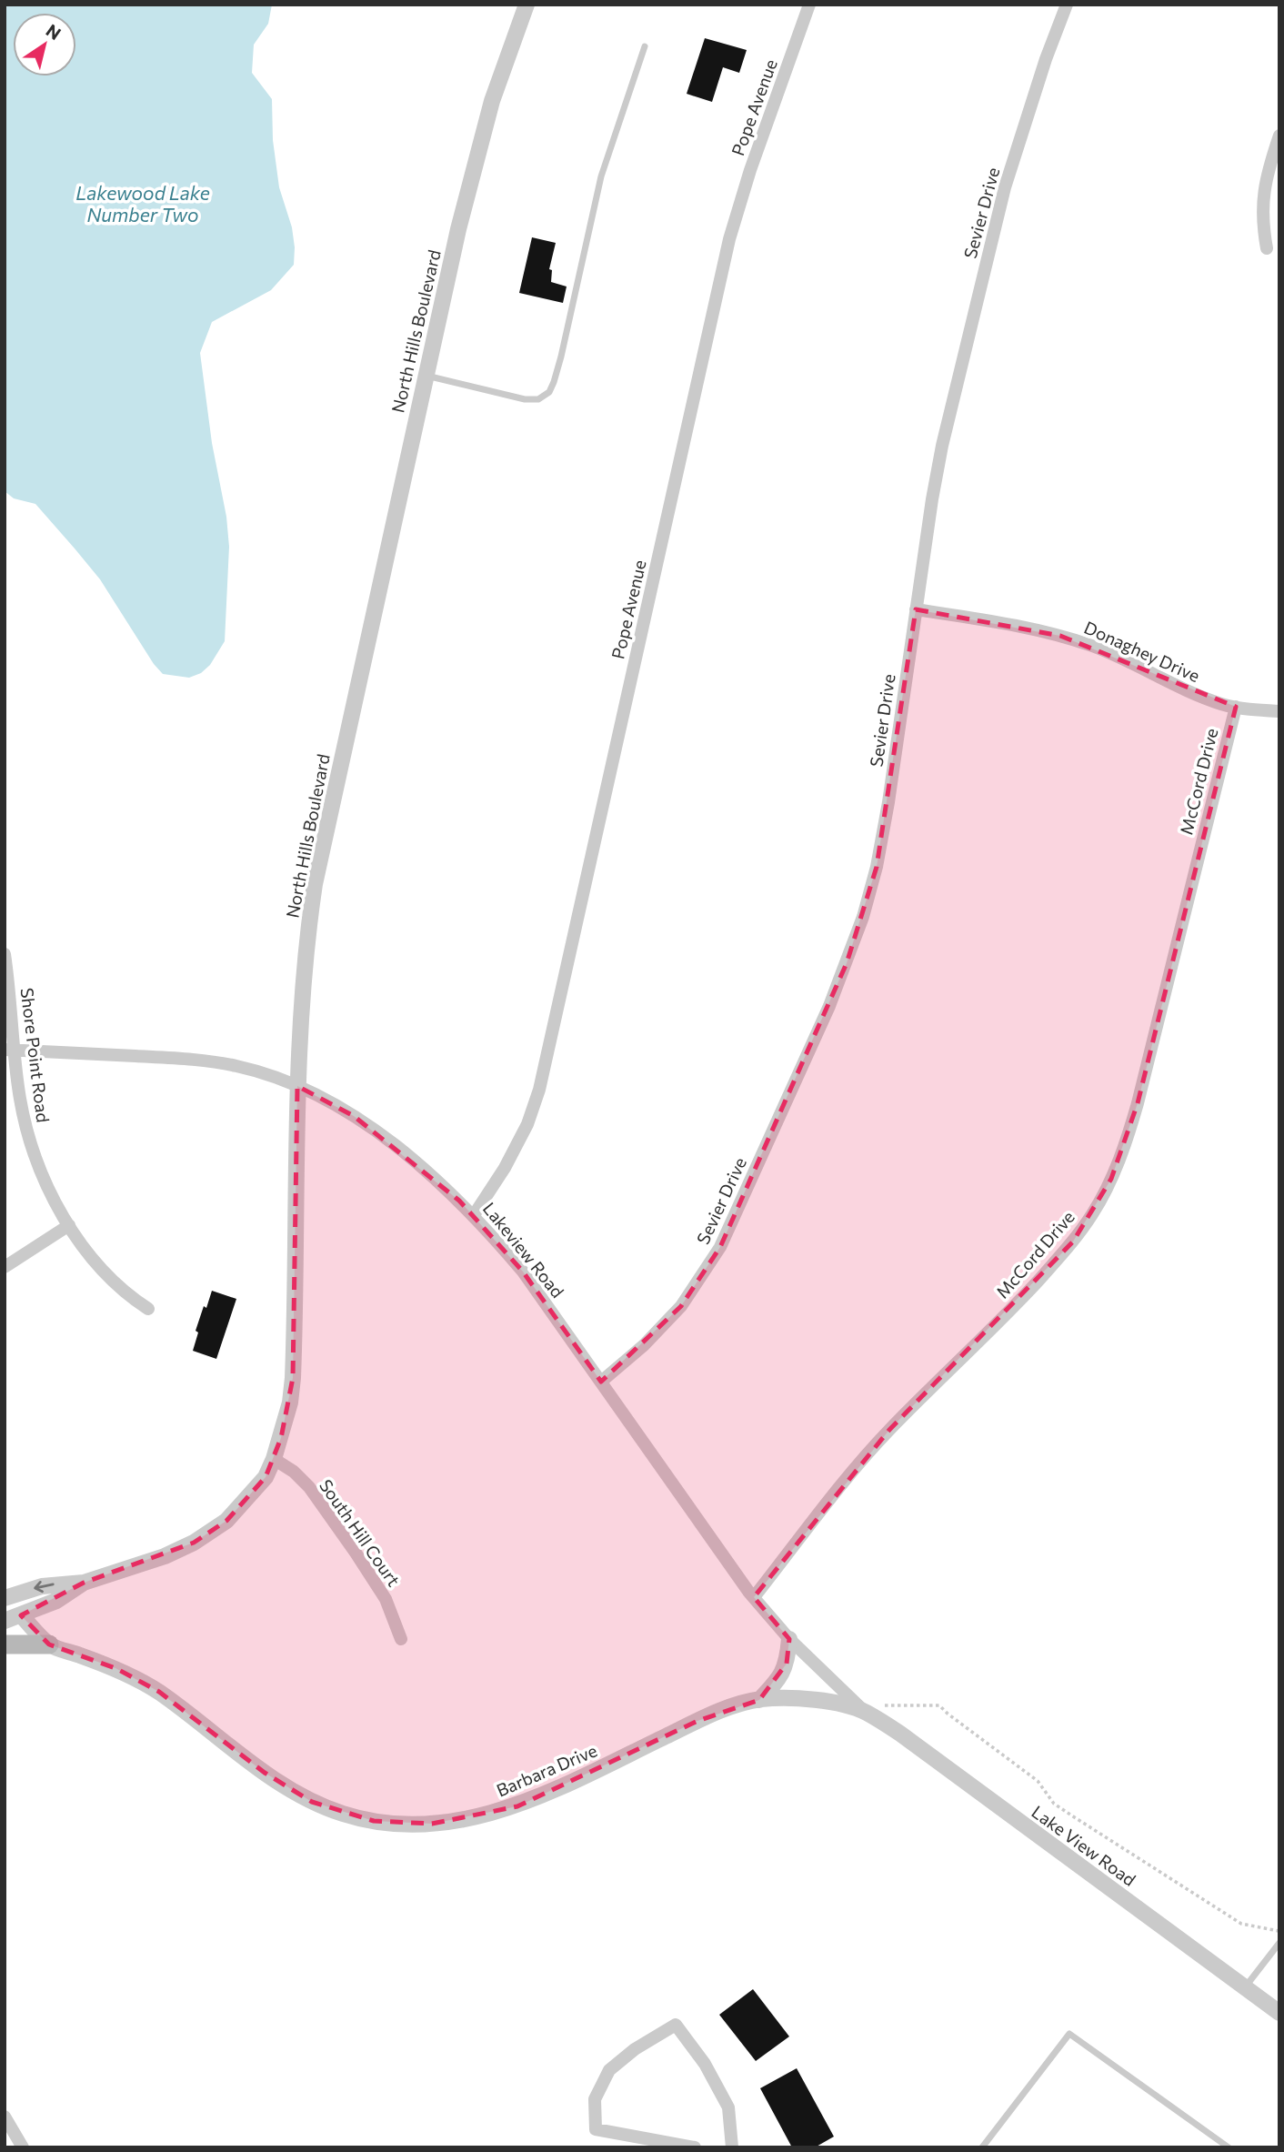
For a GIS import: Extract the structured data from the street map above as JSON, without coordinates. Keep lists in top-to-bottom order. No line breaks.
{"streets":{"street":["Pope Avenue","Sevier Drive","North Hills Boulevard","Donaghey Drive","McCord Drive","Shore Point Road","Lakeview Road","South Hill Court","Barbara Drive","Lake View Road"]},"crossings":[["Pope Avenue","Lakeview Road"],["Sevier Drive","Donaghey Drive"],["Sevier Drive","Lakeview Road"],["North Hills Boulevard","Lakeview Road"],["North Hills Boulevard","South Hill Court"],["Donaghey Drive","McCord Drive"],["McCord Drive","Lakeview Road"],["Shore Point Road","Lakeview Road"],["Lakeview Road","Barbara Drive"],["Lakeview Road","Lake View Road"],["Barbara Drive","Lake View Road"]],"water":["Lakewood Lake Number Two"],"north":"top right"}
